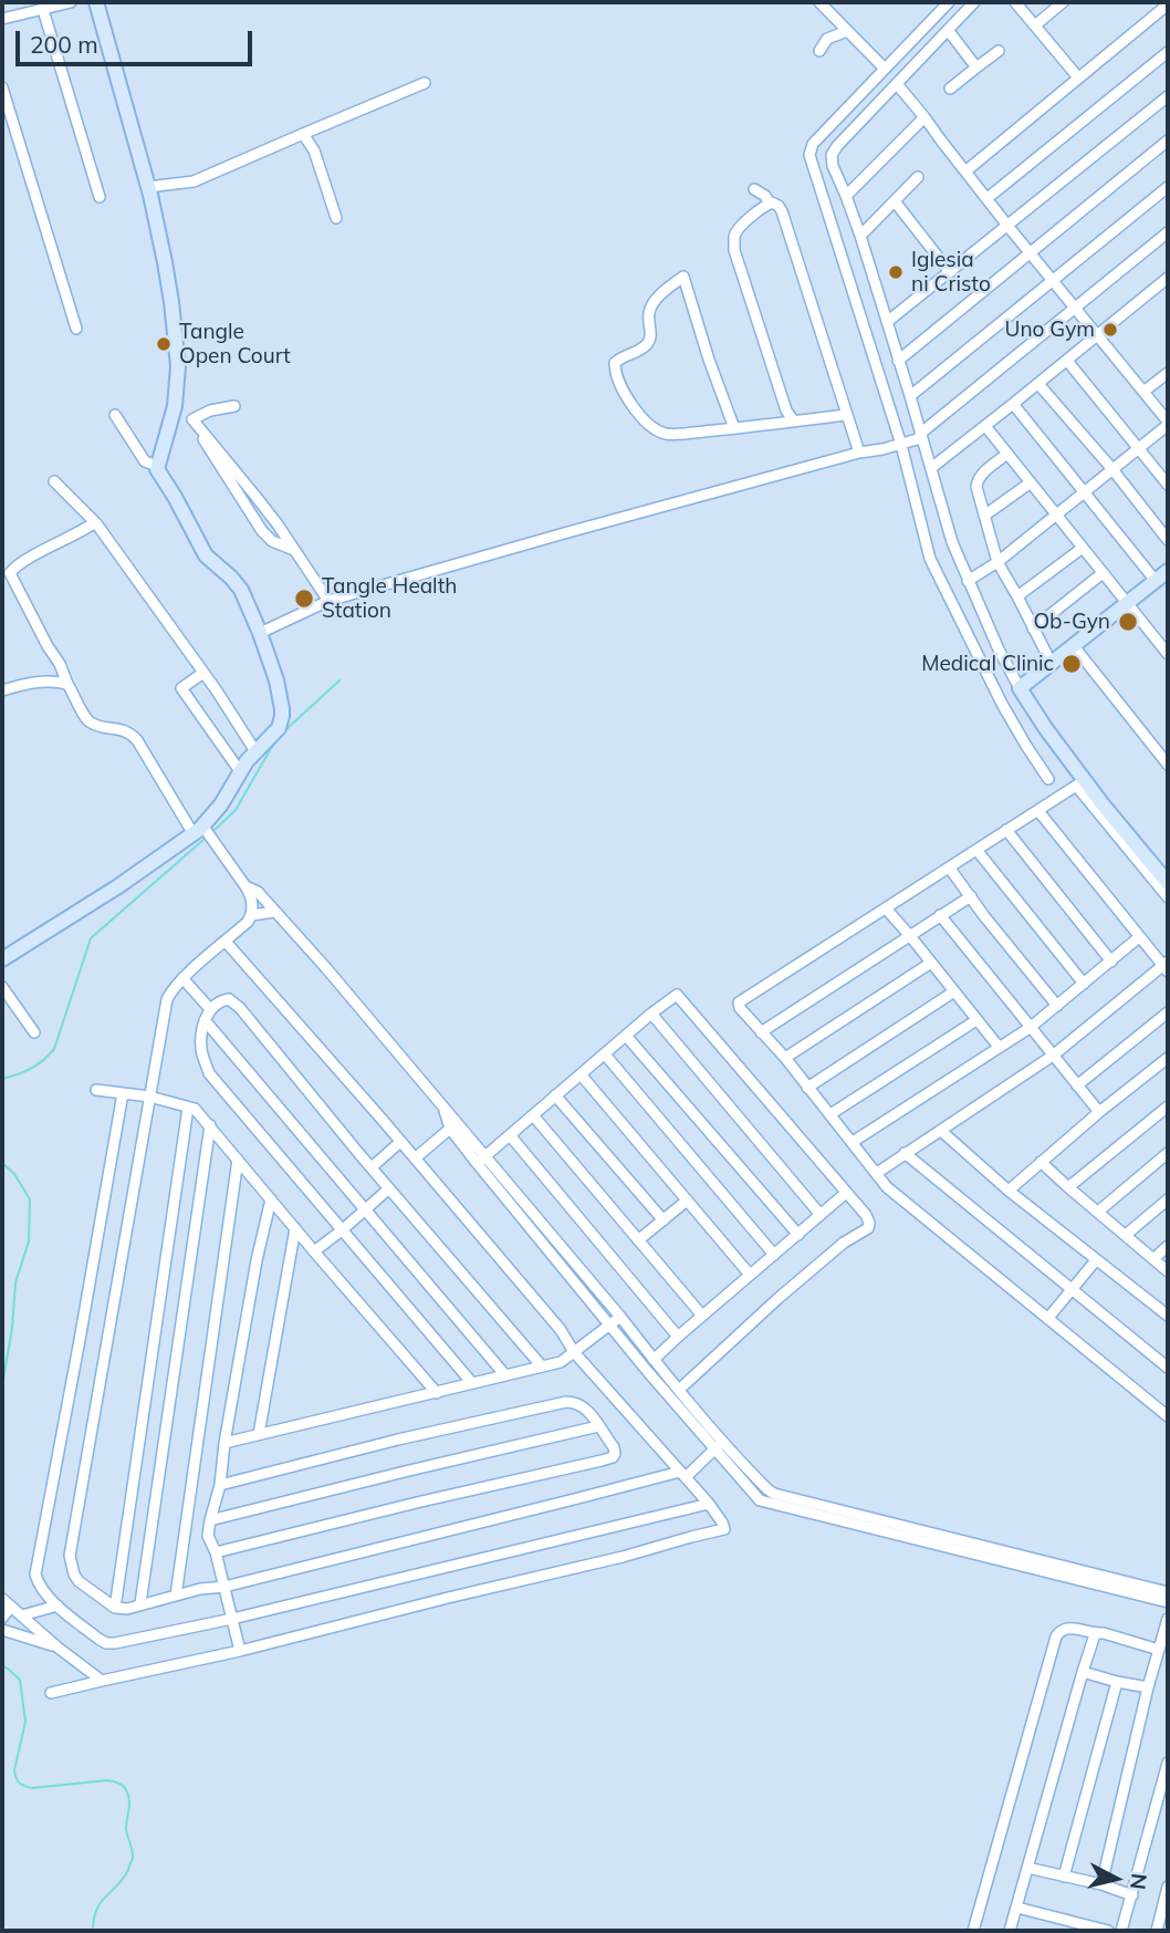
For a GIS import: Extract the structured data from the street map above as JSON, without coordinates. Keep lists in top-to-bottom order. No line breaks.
{"places":["Iglesia ni Cristo","Uno Gym","Tangle Open Court","Tangle Health Station","Ob-Gyn","Medical Clinic"],"scale_bar":"200 m","north":"right"}
